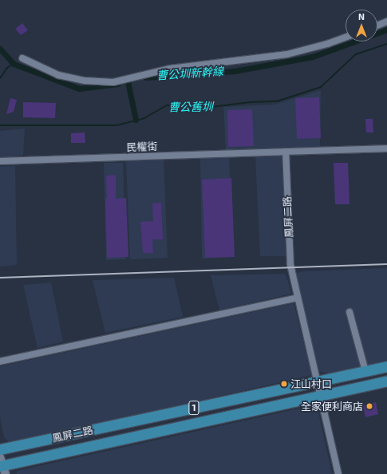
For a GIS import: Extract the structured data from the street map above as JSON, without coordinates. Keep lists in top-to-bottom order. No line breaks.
{"streets":{"main road":["鳳屏二路","1"],"street":["民權街"]},"crossings":[["民權街","鳳屏二路"]],"water":["曹公圳新幹線","曹公舊圳"],"places":["江山村口","全家便利商店"],"north":"top"}
